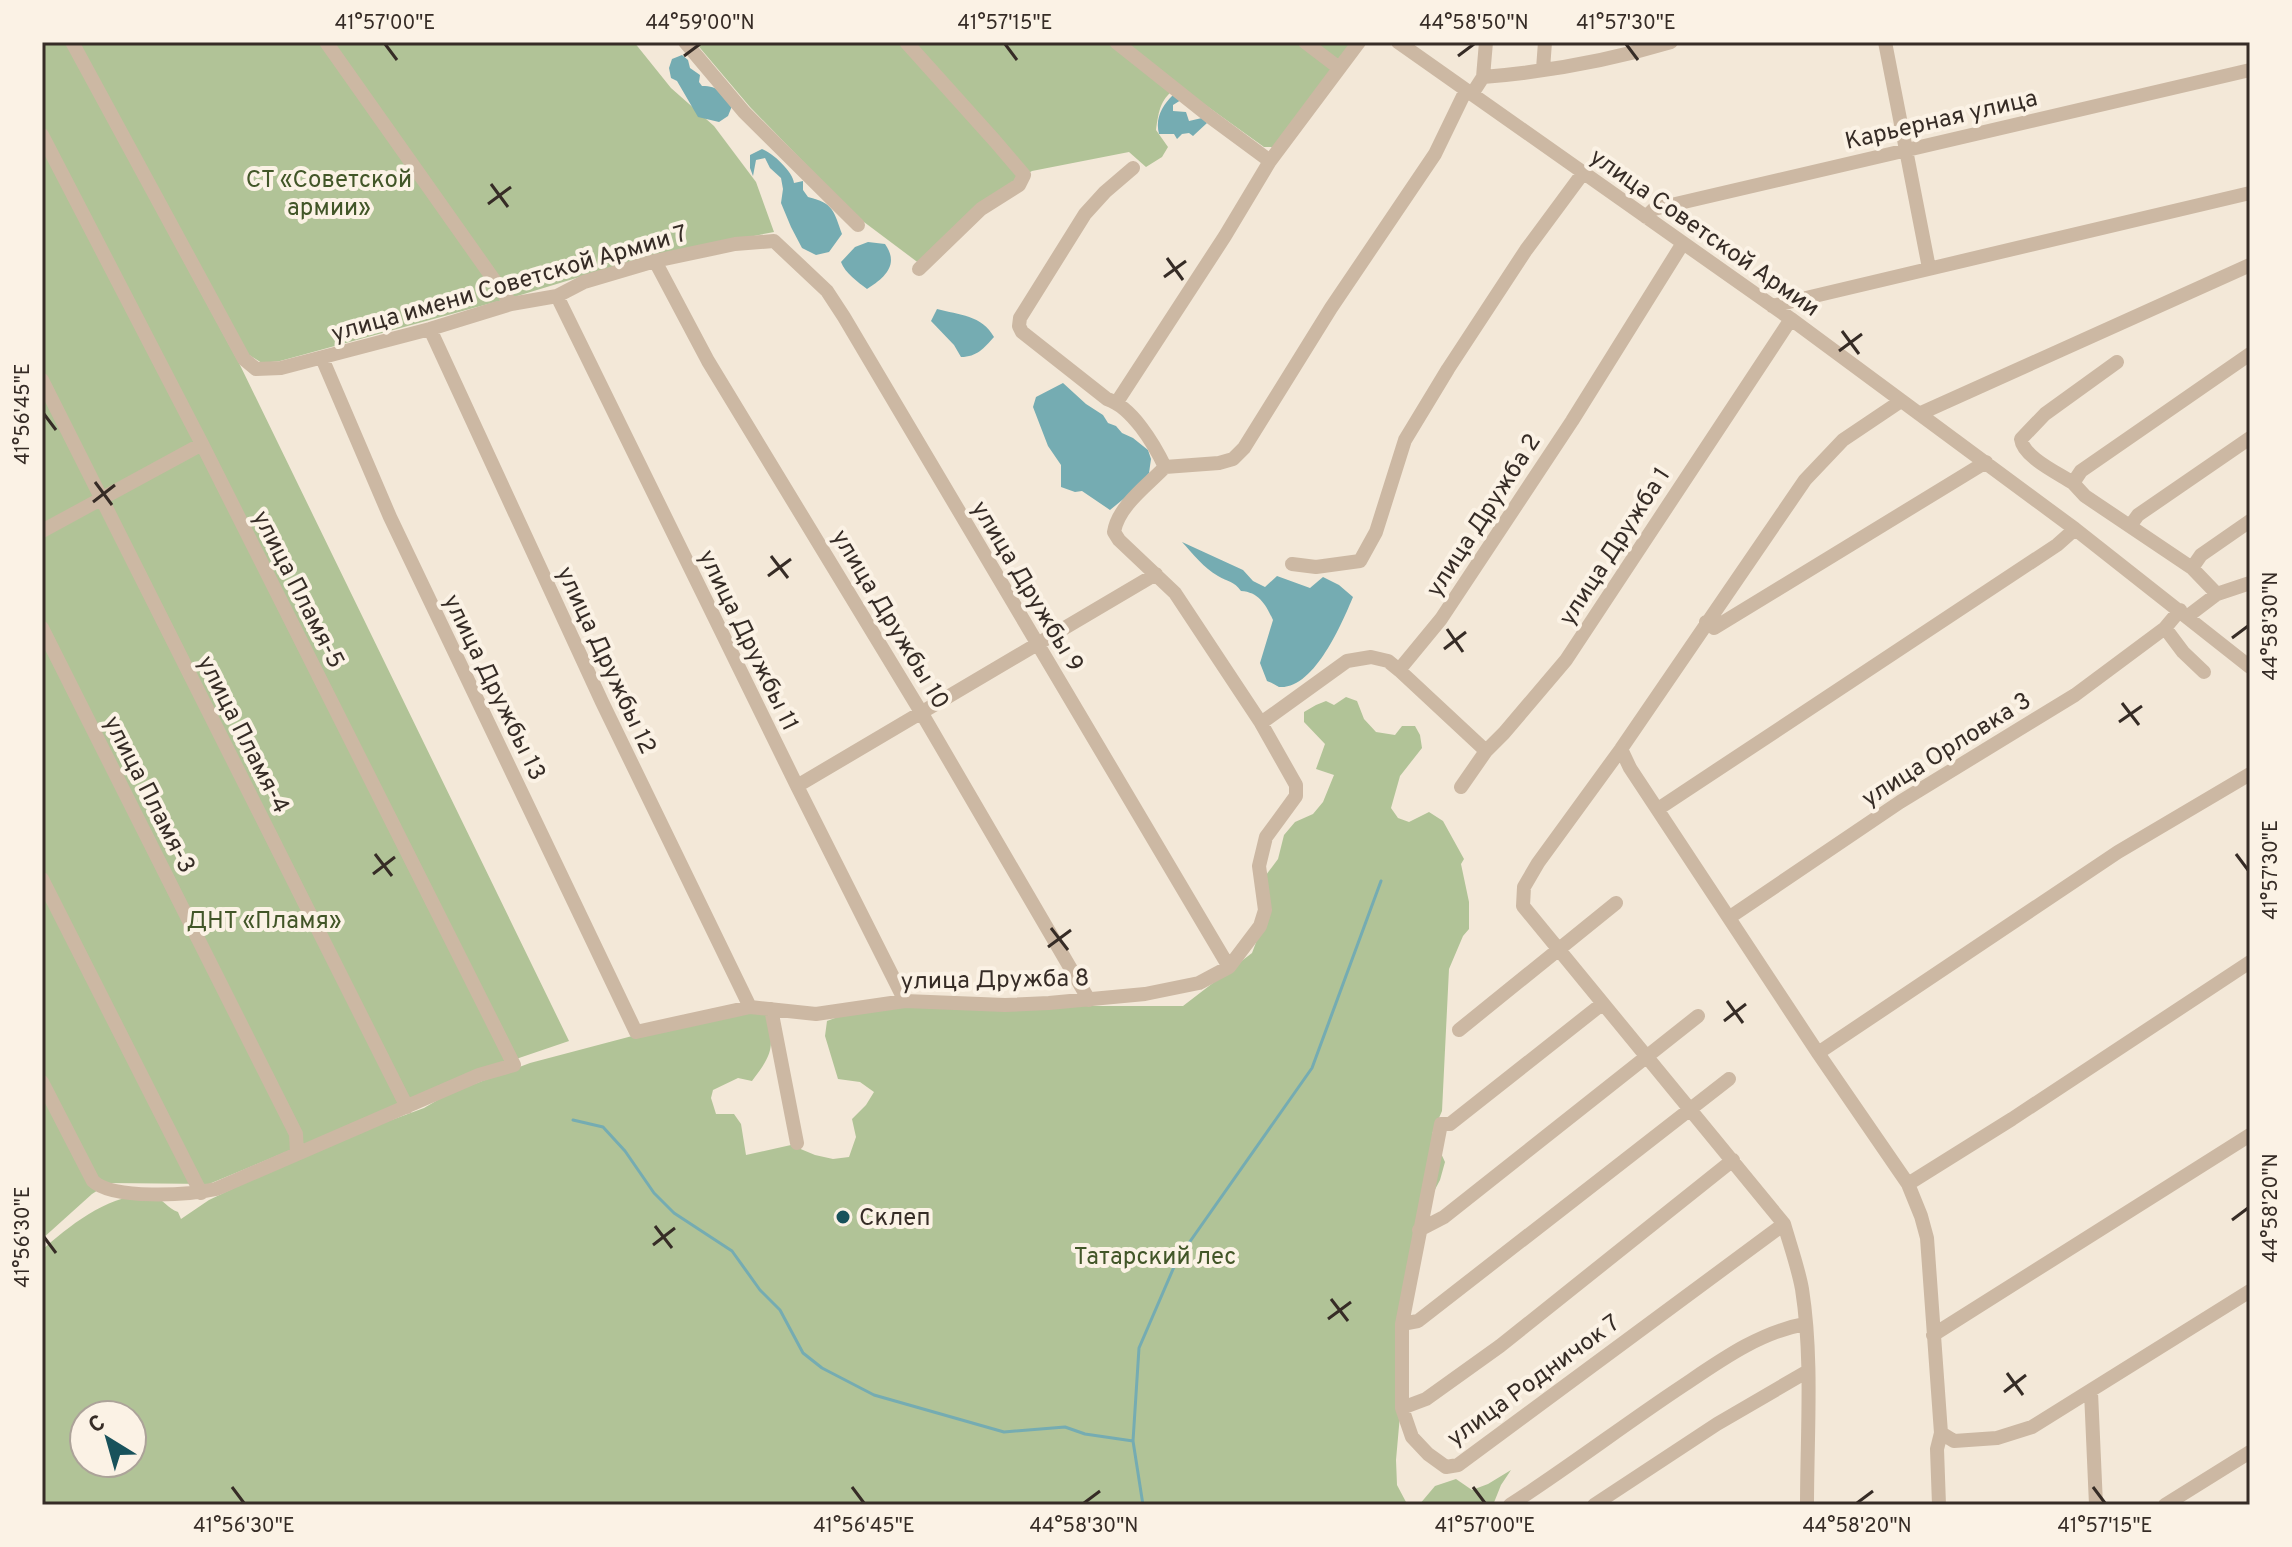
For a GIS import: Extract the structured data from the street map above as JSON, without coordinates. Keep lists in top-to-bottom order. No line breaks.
{"streets":{"street":["Карьерная улица","улица Советской Армии","улица имени Советской Армии 7","улица Дружба 2","улица Дружба 1","улица Дружбы 9","улица Пламя-5","улица Дружбы 10","улица Дружбы 11","улица Дружбы 12","улица Дружбы 13","улица Пламя-4","улица Орловка 3","улица Пламя-3","улица Дружба 8","улица Родничок 7"]},"crossings":[["Карьерная улица","улица Советской Армии"],["улица Советской Армии","улица Дружба 2"],["улица Советской Армии","улица Дружба 1"],["улица Советской Армии","улица Орловка 3"],["улица имени Советской Армии 7","улица Дружбы 9"],["улица имени Советской Армии 7","улица Дружбы 10"],["улица имени Советской Армии 7","улица Дружбы 11"],["улица имени Советской Армии 7","улица Дружбы 12"],["улица имени Советской Армии 7","улица Дружбы 13"],["улица Дружбы 9","улица Дружба 8"],["улица Пламя-5","улица Пламя-4"],["улица Дружбы 10","улица Дружба 8"],["улица Дружбы 11","улица Дружба 8"],["улица Дружбы 12","улица Дружба 8"],["улица Дружбы 13","улица Дружба 8"]],"parks":["СТ «Советской армии»","ДНТ «Пламя»","Татарский лес"],"places":["Склеп"],"north":"top left","coordinates":["41°57'00\"E","44°59'00\"N","41°57'15\"E","44°58'50\"N","41°57'30\"E","41°56'45\"E","44°58'30\"N","44°58'20\"N","41°56'30\"E"]}
